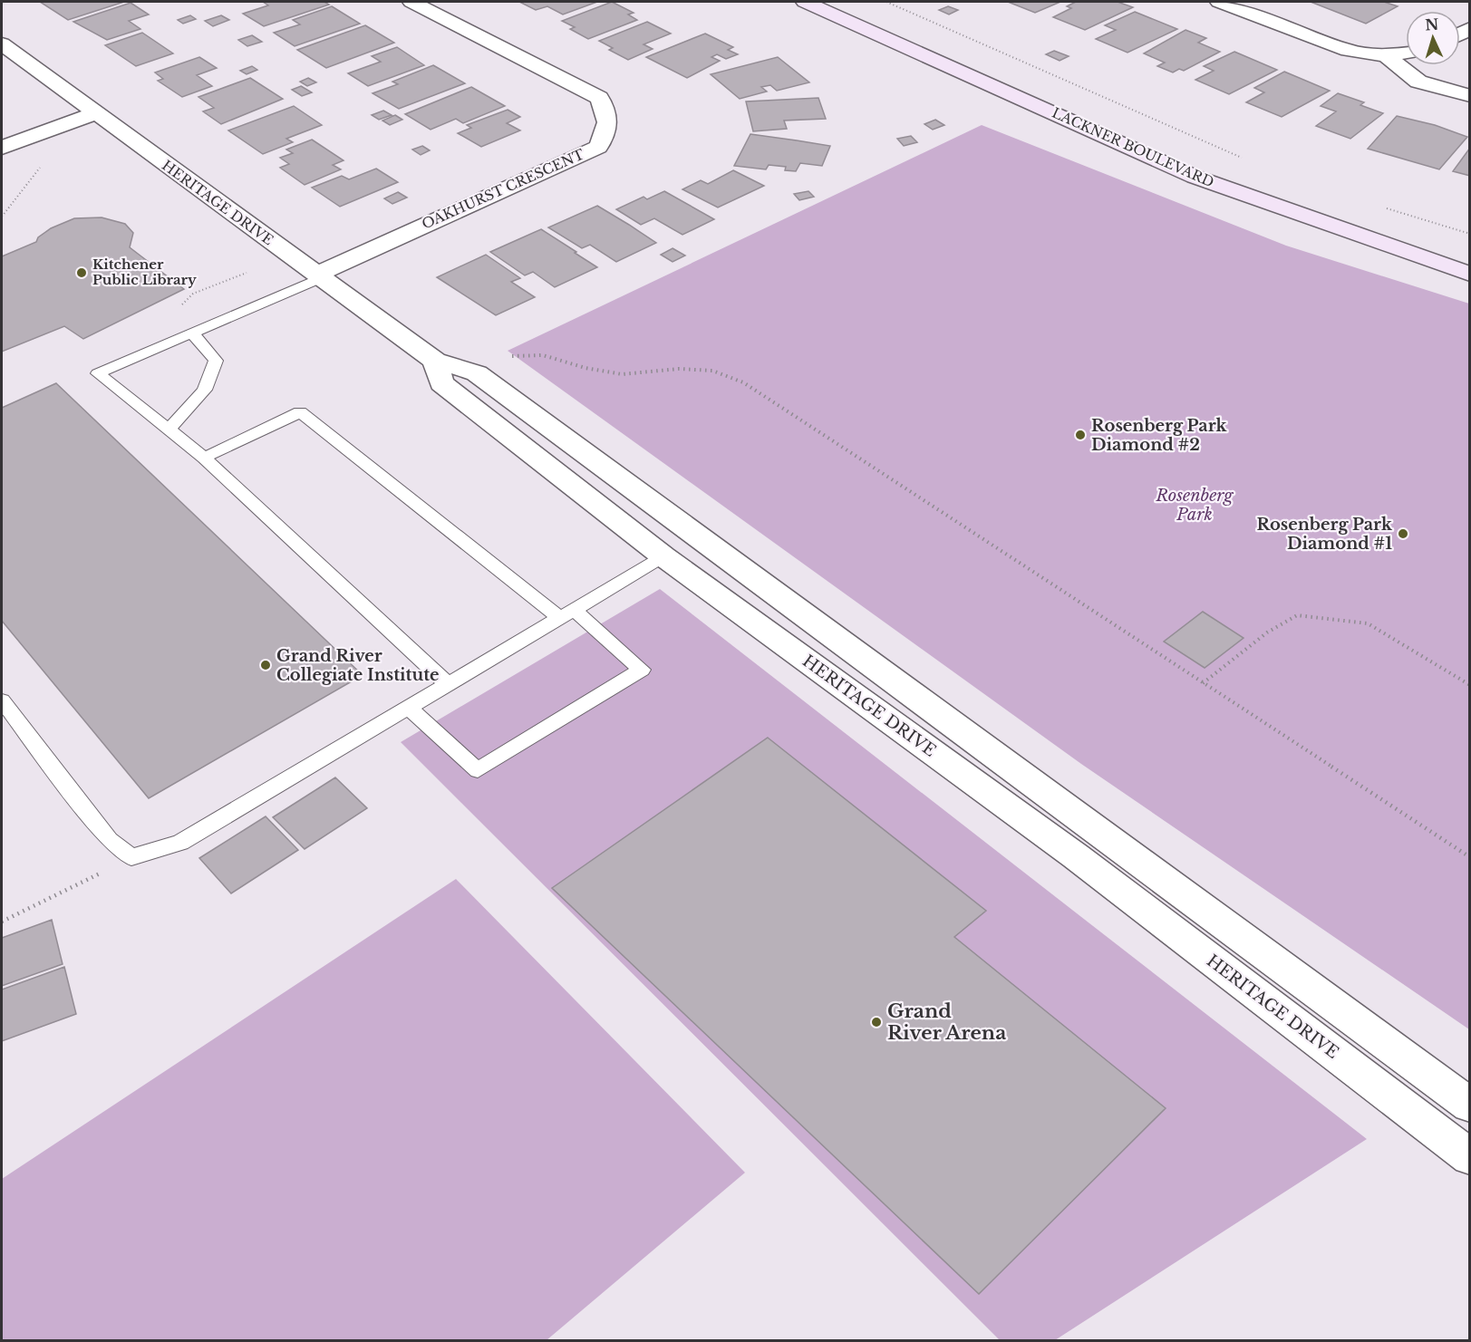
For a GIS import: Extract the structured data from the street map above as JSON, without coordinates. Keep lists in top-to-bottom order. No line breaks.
{"streets":{"main road":["LACKNER BOULEVARD"],"street":["OAKHURST CRESCENT","HERITAGE DRIVE"]},"crossings":[["OAKHURST CRESCENT","HERITAGE DRIVE"]],"parks":["Rosenberg Park"],"places":["Kitchener Public Library","Rosenberg Park Diamond #2","Rosenberg Park Diamond #1","Grand River Collegiate Institute","Grand River Arena"],"north":"top"}
